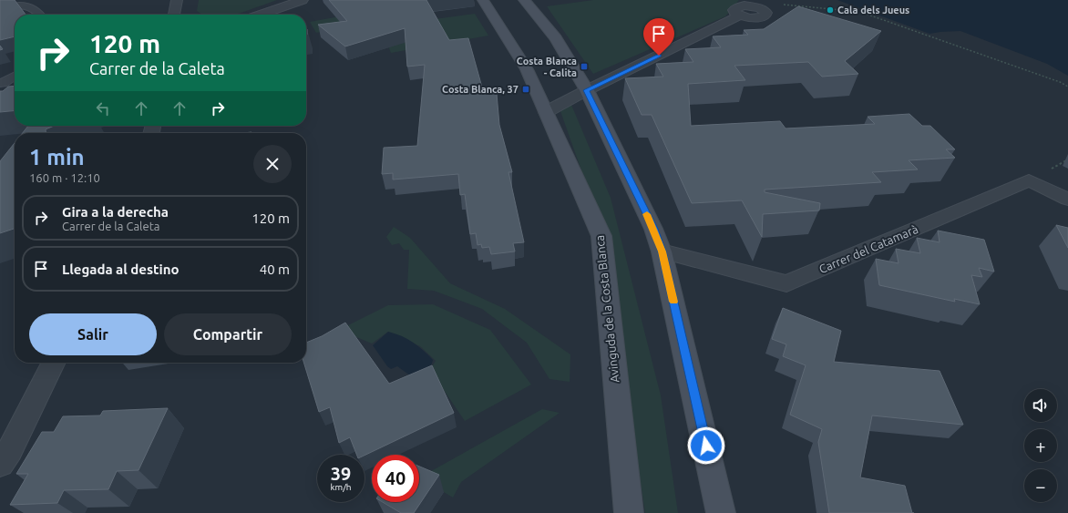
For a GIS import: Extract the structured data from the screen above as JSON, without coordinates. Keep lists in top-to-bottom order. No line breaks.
{"streets":{"street":["Carrer del Catamarà","Avinguda de la Costa Blanca"]},"places":{"other":["Cala dels Jueus"],"transit":["Costa Blanca - Calita","Costa Blanca, 37"]},"page":{"turn":["120 m","Carrer de la Caleta"],"heading":["1 min","160 m · 12:10"],"list":[{"name":"Gira a la derecha","note":"Carrer de la Caleta","value":"120 m"},{"name":"Llegada al destino","value":"40 m"}],"buttons":["Salir","Compartir"],"map_buttons":["+","−"],"speed":"39 km/h","limit":"40"}}
